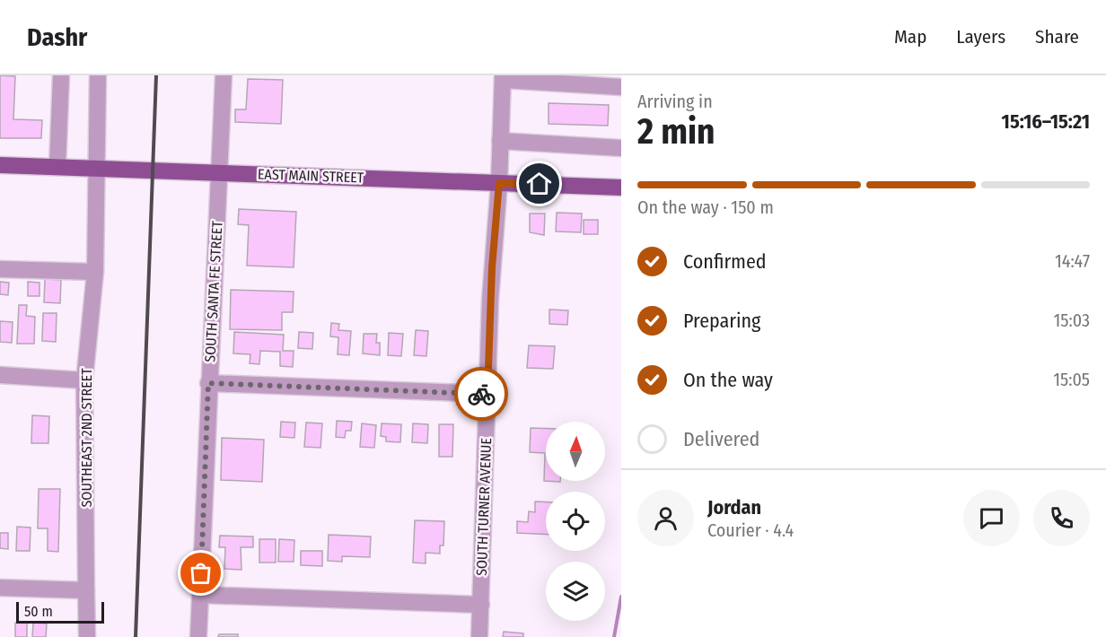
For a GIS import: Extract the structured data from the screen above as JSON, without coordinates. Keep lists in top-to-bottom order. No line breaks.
{"streets":{"main road":["EAST MAIN STREET"],"street":["SOUTH SANTA FE STREET","SOUTHEAST 2ND STREET","SOUTH TURNER AVENUE"]},"crossings":[["EAST MAIN STREET","SOUTH SANTA FE STREET"],["EAST MAIN STREET","SOUTHEAST 2ND STREET"],["EAST MAIN STREET","SOUTH TURNER AVENUE"]],"scale_bar":"50 m","north":"top","page":{"header":"Dashr","nav":["Map","Layers","Share"],"heading":["2 min","Arriving in","15:16–15:21"],"panel":["Jordan","Courier · 4.4"],"bar":"On the way · 150 m","list":[["Confirmed","14:47"],["Preparing","15:03"],["On the way","15:05"],"Delivered"],"scale":"50 m"}}
